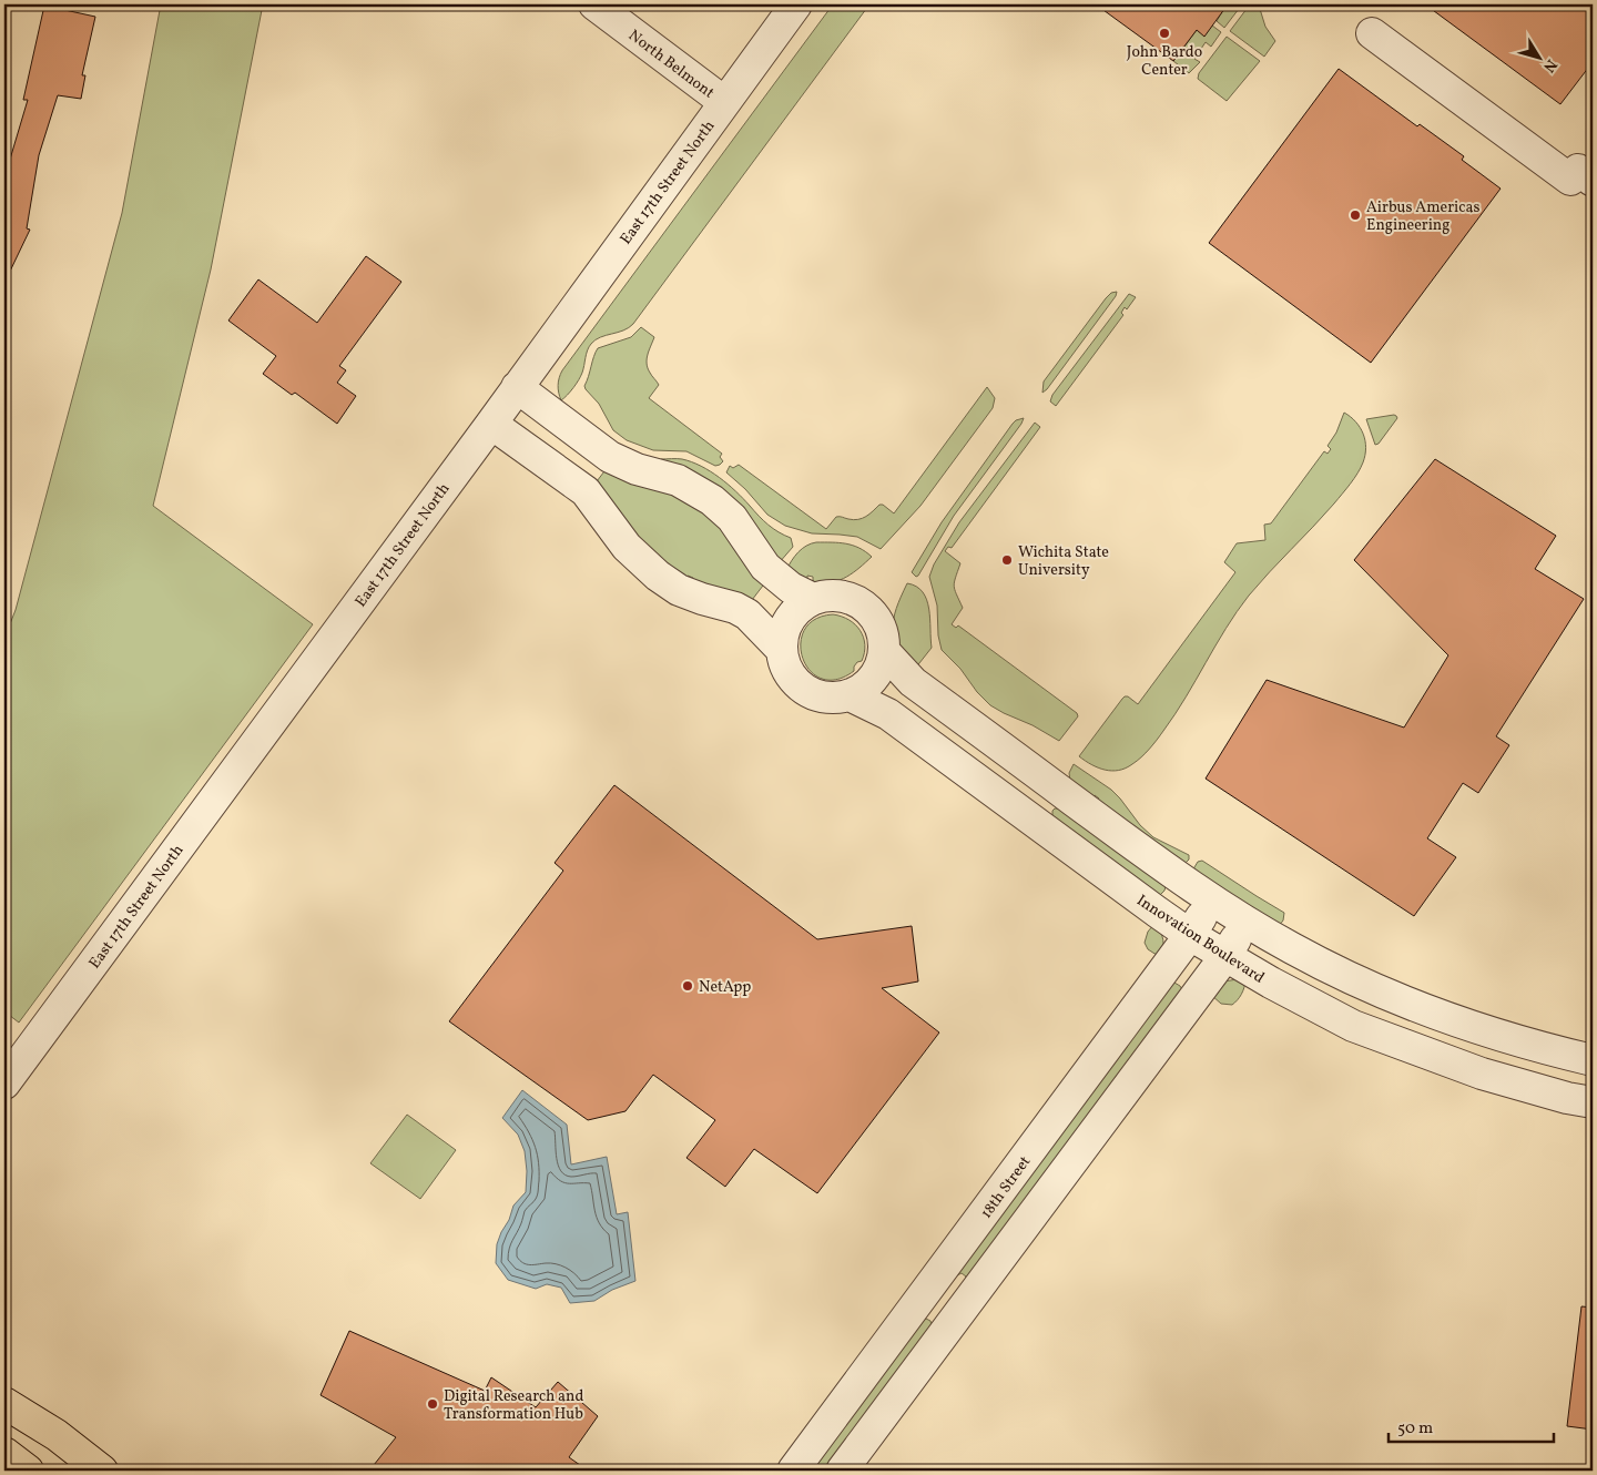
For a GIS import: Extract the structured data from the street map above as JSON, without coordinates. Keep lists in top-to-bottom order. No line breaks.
{"streets":{"street":["North Belmont","East 17th Street North","Innovation Boulevard","18th Street"]},"crossings":[["North Belmont","East 17th Street North"],["East 17th Street North","Innovation Boulevard"],["Innovation Boulevard","18th Street"]],"places":["John Bardo Center","Airbus Americas Engineering","Wichita State University","NetApp","Digital Research and Transformation Hub"],"scale_bar":"50 m","north":"bottom right"}
